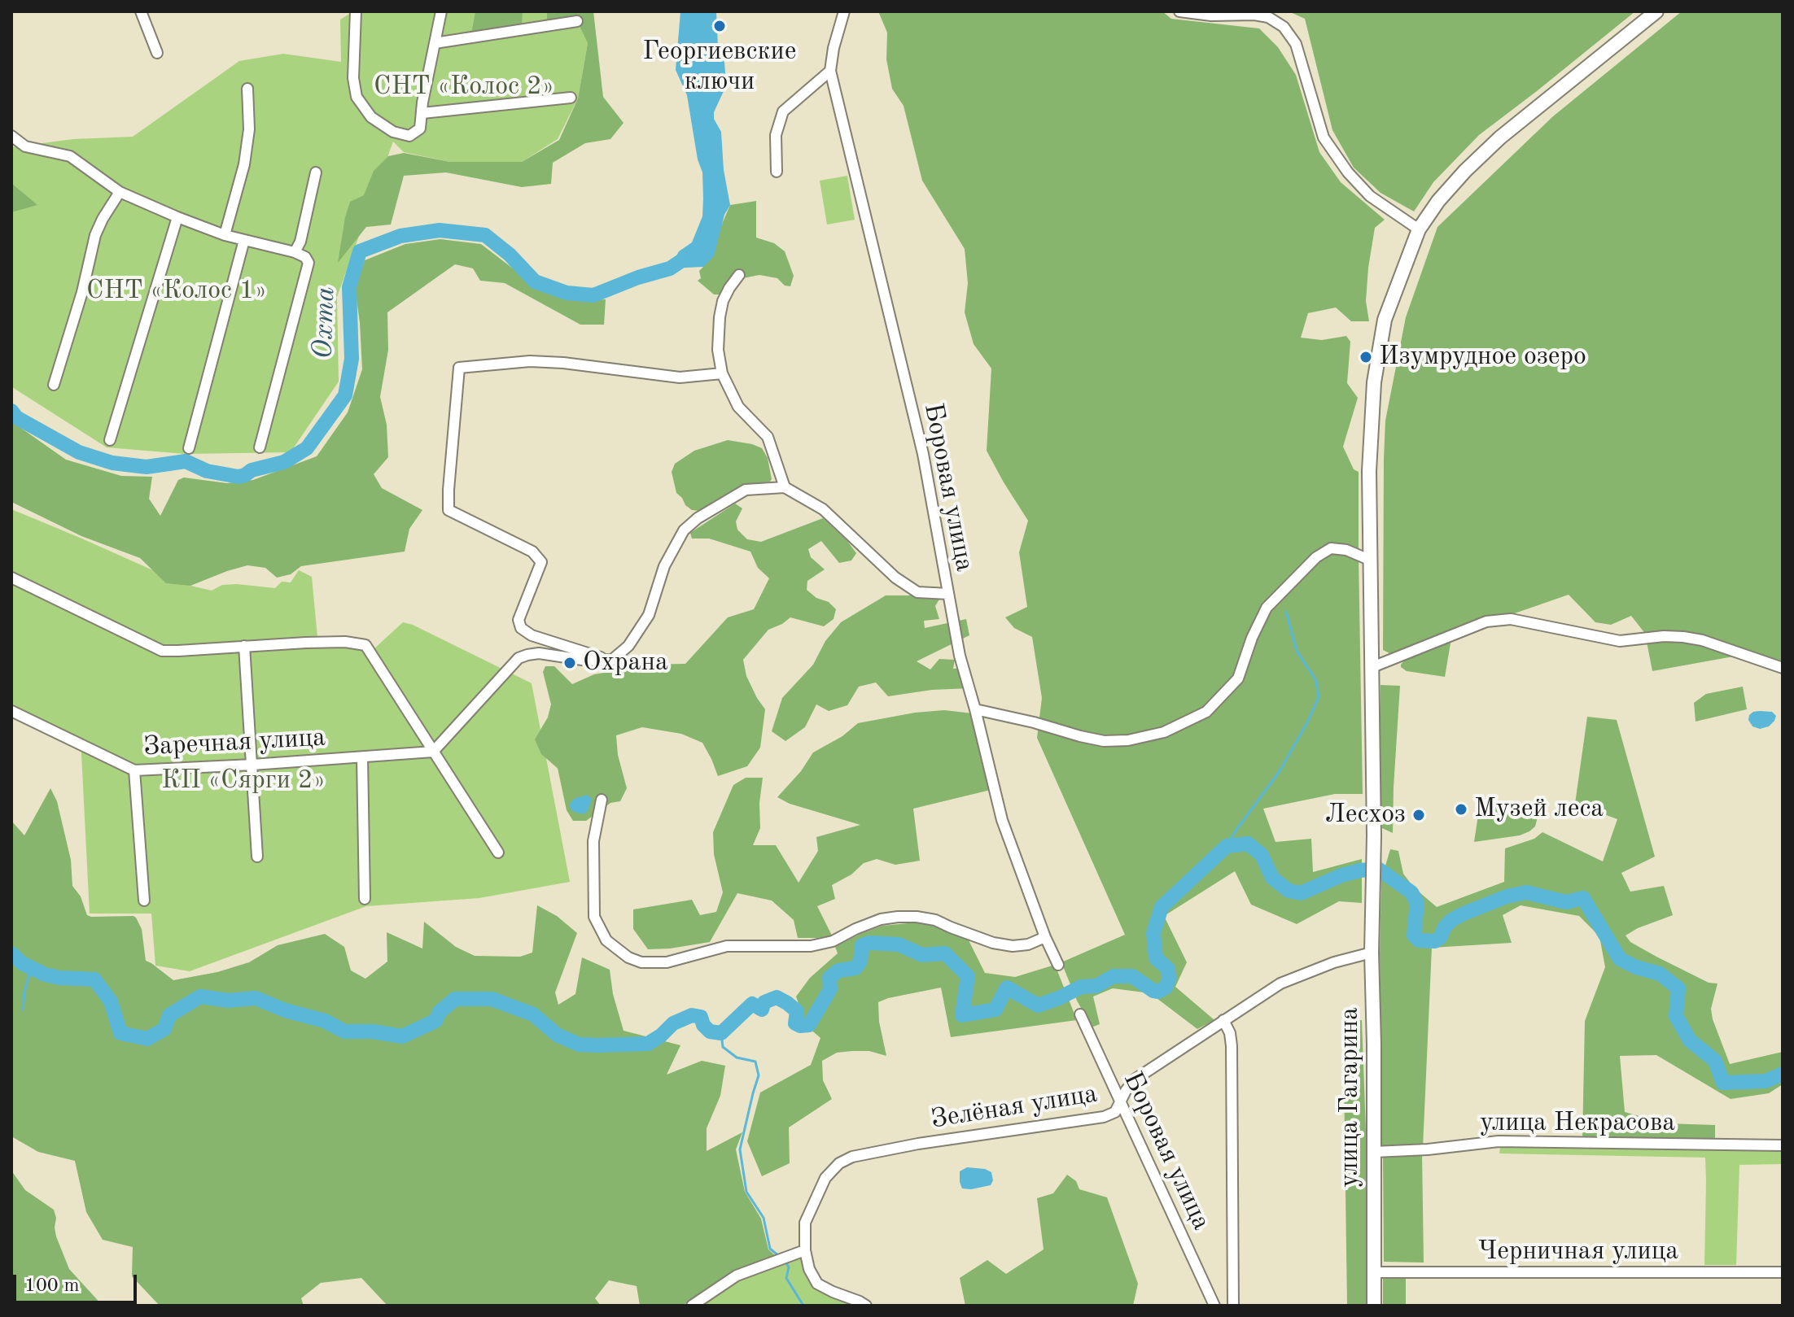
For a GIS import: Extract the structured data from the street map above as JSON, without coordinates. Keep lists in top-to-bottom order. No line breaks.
{"streets":{"main road":["улица Гагарина"],"street":["Боровая улица","Заречная улица","Зелёная улица","улица Некрасова","Черничная улица"]},"crossings":[["Боровая улица","Зелёная улица"],["улица Гагарина","Зелёная улица"],["улица Гагарина","улица Некрасова"],["улица Гагарина","Черничная улица"]],"water":["Охта"],"parks":["СНТ «Колос 2»","СНТ «Колос 1»","КП «Сярги 2»"],"places":["Георгиевские ключи","Изумрудное озеро","Охрана","Музей леса","Лесхоз"],"scale_bar":"100 m"}
